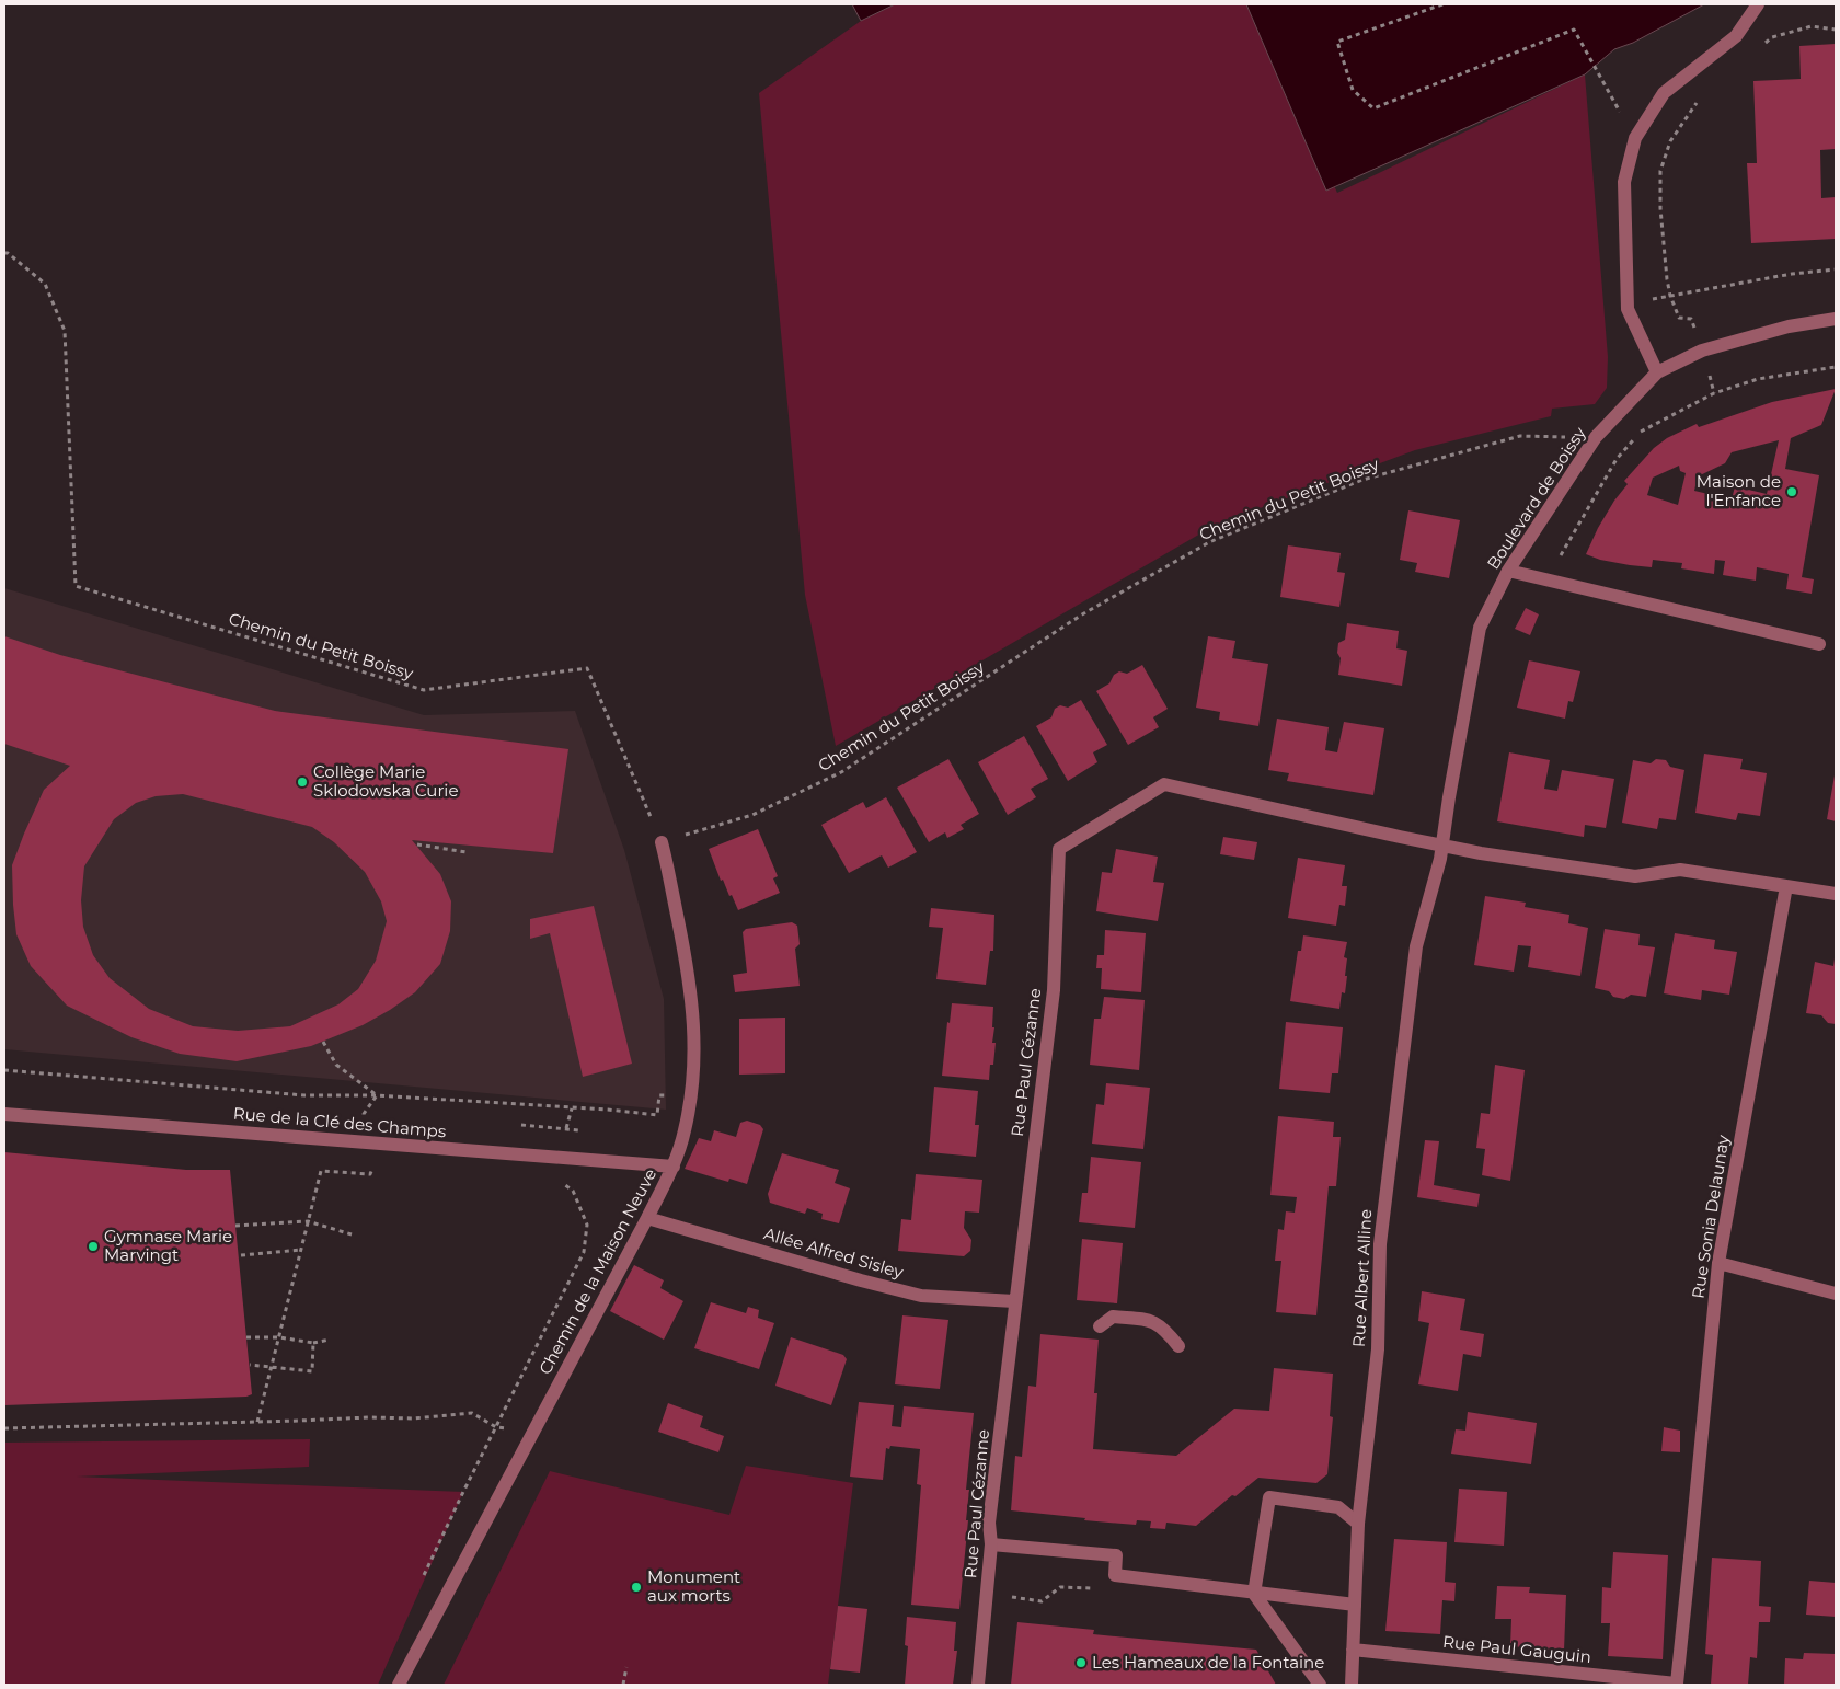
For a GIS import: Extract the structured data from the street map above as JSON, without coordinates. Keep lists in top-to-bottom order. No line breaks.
{"streets":{"street":["Boulevard de Boissy","Rue Paul Cézanne","Rue de la Clé des Champs","Rue Sonia Delaunay","Allée Alfred Sisley","Chemin de la Maison Neuve","Rue Albert Alline","Rue Paul Gauguin"],"path":["Chemin du Petit Boissy"]},"crossings":[["Boulevard de Boissy","Chemin du Petit Boissy"],["Boulevard de Boissy","Rue Paul Cézanne"],["Boulevard de Boissy","Rue Albert Alline"],["Chemin du Petit Boissy","Chemin de la Maison Neuve"],["Rue Paul Cézanne","Allée Alfred Sisley"],["Rue Paul Cézanne","Rue Albert Alline"],["Rue de la Clé des Champs","Chemin de la Maison Neuve"],["Rue Sonia Delaunay","Rue Paul Gauguin"],["Allée Alfred Sisley","Chemin de la Maison Neuve"],["Rue Albert Alline","Rue Paul Gauguin"]],"places":["Maison de l'Enfance","Collège Marie Sklodowska Curie","Gymnase Marie Marvingt","Monument aux morts","Les Hameaux de la Fontaine"]}
